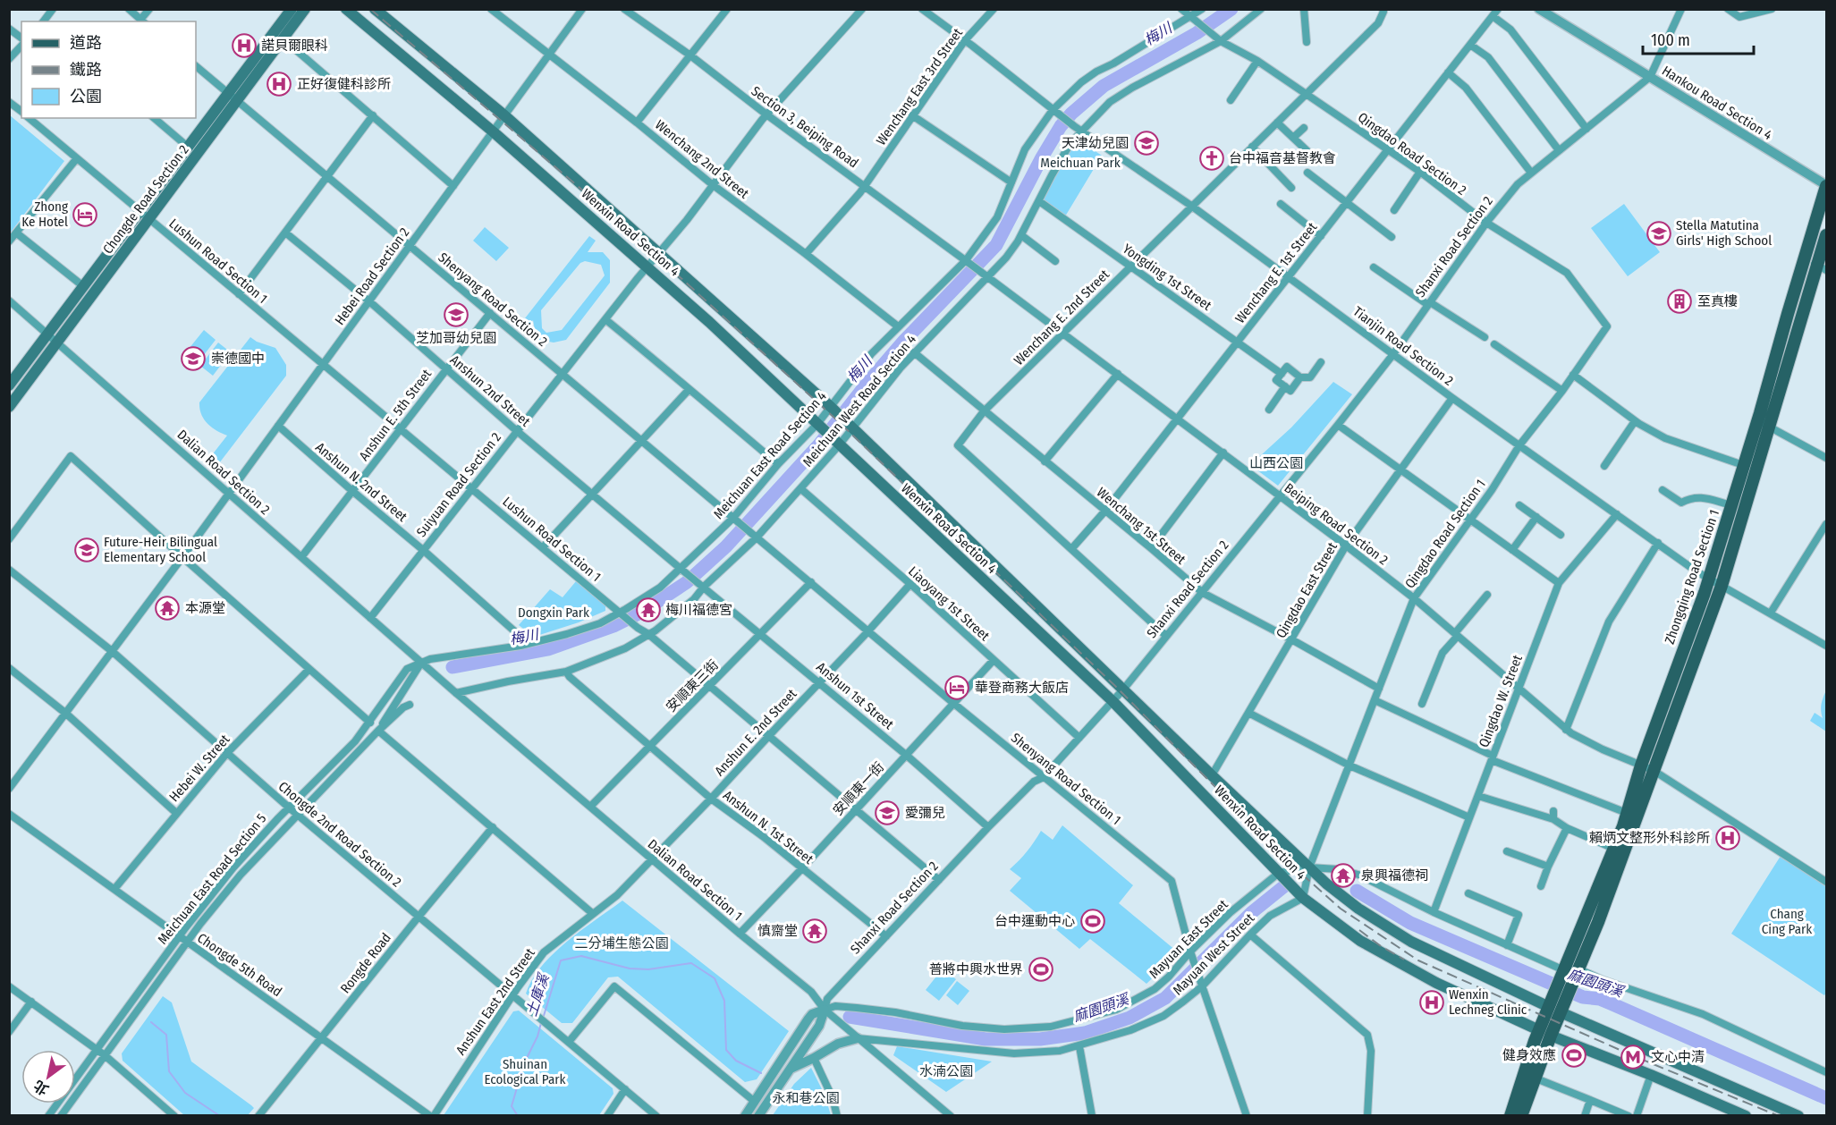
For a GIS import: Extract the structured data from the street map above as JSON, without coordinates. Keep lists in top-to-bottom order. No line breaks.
{"streets":{"main road":["Chongde Road Section 2","Wenxin Road Section 4","Zhongqing Road Section 1"],"street":["Wenchang East 3rd Street","Hankou Road Section 4","Section 3, Beiping Road","Qingdao Road Section 2","Wenchang 2nd Street","Shanxi Road Section 2","Lushun Road Section 1","Wenchang E. 1st Street","Hebei Road Section 2","Yongding 1st Street","Shenyang Road Section 2","Wenchang E. 2nd Street","Tianjin Road Section 2","Anshun 2nd Street","Meichuan West Road Section 4","Anshun E. 5th Street","Meichuan East Road Section 4","Dalian Road Section 2","Anshun N. 2nd Street","Suiyuan Road Section 2","Beiping Road Section 2","Wenchang 1st Street","Qingdao Road Section 1","Qingdao East Street","Liaoyang 1st Street","安順東三街","Anshun 1st Street","Qingdao W. Street","Anshun E. 2nd Street","Hebei W. Street","Shenyang Road Section 1","安順東一街","Anshun N. 1st Street","Chongde 2nd Road Section 2","Meichuan East Road Section 5","Dalian Road Section 1","Mayuan East Street","Mayuan West Street","Rongde Road","Chongde 5th Road","Anshun East 2nd Street"]},"crossings":[["Wenchang East 3rd Street","Section 3, Beiping Road"],["Wenchang East 3rd Street","Wenchang 2nd Street"],["Wenchang East 3rd Street","Tianjin Road Section 2"],["Hankou Road Section 4","Shanxi Road Section 2"],["Hankou Road Section 4","Zhongqing Road Section 1"],["Section 3, Beiping Road","Meichuan East Road Section 4"],["Section 3, Beiping Road","Suiyuan Road Section 2"],["Section 3, Beiping Road","Beiping Road Section 2"],["Qingdao Road Section 2","Shanxi Road Section 2"],["Qingdao Road Section 2","Wenchang E. 1st Street"],["Qingdao Road Section 2","Wenchang E. 2nd Street"],["Qingdao Road Section 2","Meichuan West Road Section 4"],["Qingdao Road Section 2","Meichuan East Road Section 4"],["Qingdao Road Section 2","Qingdao Road Section 1"],["Wenchang 2nd Street","Hebei Road Section 2"],["Wenchang 2nd Street","Meichuan East Road Section 4"],["Wenchang 2nd Street","Suiyuan Road Section 2"],["Chongde Road Section 2","Lushun Road Section 1"],["Chongde Road Section 2","Shenyang Road Section 2"],["Chongde Road Section 2","Dalian Road Section 2"],["Wenxin Road Section 4","Shanxi Road Section 2"],["Wenxin Road Section 4","Hebei Road Section 2"],["Wenxin Road Section 4","Meichuan West Road Section 4"],["Wenxin Road Section 4","Meichuan East Road Section 4"],["Wenxin Road Section 4","Suiyuan Road Section 2"],["Wenxin Road Section 4","Qingdao Road Section 1"],["Wenxin Road Section 4","Zhongqing Road Section 1"],["Wenxin Road Section 4","Qingdao East Street"],["Wenxin Road Section 4","Mayuan East Street"],["Wenxin Road Section 4","Mayuan West Street"],["Shanxi Road Section 2","Lushun Road Section 1"],["Shanxi Road Section 2","Wenchang E. 2nd Street"],["Shanxi Road Section 2","Tianjin Road Section 2"],["Shanxi Road Section 2","Beiping Road Section 2"],["Shanxi Road Section 2","Wenchang 1st Street"],["Shanxi Road Section 2","Liaoyang 1st Street"],["Shanxi Road Section 2","Anshun 1st Street"],["Shanxi Road Section 2","Shenyang Road Section 1"],["Shanxi Road Section 2","Anshun N. 1st Street"],["Shanxi Road Section 2","Dalian Road Section 1"],["Shanxi Road Section 2","Mayuan East Street"],["Lushun Road Section 1","Hebei Road Section 2"],["Lushun Road Section 1","Meichuan West Road Section 4"],["Lushun Road Section 1","Anshun E. 5th Street"],["Lushun Road Section 1","Meichuan East Road Section 4"],["Lushun Road Section 1","Suiyuan Road Section 2"],["Lushun Road Section 1","安順東三街"],["Lushun Road Section 1","Anshun E. 2nd Street"],["Lushun Road Section 1","安順東一街"],["Wenchang E. 1st Street","Yongding 1st Street"],["Wenchang E. 1st Street","Wenchang E. 2nd Street"],["Wenchang E. 1st Street","Tianjin Road Section 2"],["Wenchang E. 1st Street","Beiping Road Section 2"],["Wenchang E. 1st Street","Wenchang 1st Street"],["Hebei Road Section 2","Shenyang Road Section 2"],["Hebei Road Section 2","Anshun 2nd Street"],["Hebei Road Section 2","Dalian Road Section 2"],["Hebei Road Section 2","Anshun N. 2nd Street"],["Hebei Road Section 2","Chongde 2nd Road Section 2"],["Yongding 1st Street","Wenchang E. 2nd Street"],["Yongding 1st Street","Meichuan West Road Section 4"],["Shenyang Road Section 2","Meichuan West Road Section 4"],["Shenyang Road Section 2","Anshun E. 5th Street"],["Shenyang Road Section 2","Meichuan East Road Section 4"],["Shenyang Road Section 2","Suiyuan Road Section 2"],["Shenyang Road Section 2","Shenyang Road Section 1"],["Wenchang E. 2nd Street","Tianjin Road Section 2"],["Wenchang E. 2nd Street","Beiping Road Section 2"],["Wenchang E. 2nd Street","Wenchang 1st Street"],["Tianjin Road Section 2","Meichuan West Road Section 4"],["Tianjin Road Section 2","Meichuan East Road Section 4"],["Tianjin Road Section 2","Qingdao Road Section 1"],["Tianjin Road Section 2","Zhongqing Road Section 1"],["Tianjin Road Section 2","Qingdao East Street"],["Tianjin Road Section 2","Qingdao W. Street"],["Anshun 2nd Street","Meichuan West Road Section 4"],["Anshun 2nd Street","Anshun E. 5th Street"],["Anshun 2nd Street","Meichuan East Road Section 4"],["Anshun 2nd Street","Suiyuan Road Section 2"],["Anshun 2nd Street","Anshun 1st Street"],["Meichuan West Road Section 4","Beiping Road Section 2"],["Meichuan West Road Section 4","Wenchang 1st Street"],["Meichuan West Road Section 4","Liaoyang 1st Street"],["Meichuan West Road Section 4","Anshun 1st Street"],["Meichuan West Road Section 4","Shenyang Road Section 1"],["Meichuan West Road Section 4","Anshun N. 1st Street"],["Meichuan West Road Section 4","Dalian Road Section 1"],["Anshun E. 5th Street","Dalian Road Section 2"],["Anshun E. 5th Street","Anshun N. 2nd Street"],["Meichuan East Road Section 4","Dalian Road Section 2"],["Meichuan East Road Section 4","Anshun N. 2nd Street"],["Meichuan East Road Section 4","Meichuan East Road Section 5"],["Meichuan East Road Section 4","Dalian Road Section 1"],["Dalian Road Section 2","Suiyuan Road Section 2"],["Dalian Road Section 2","Meichuan East Road Section 5"],["Dalian Road Section 2","Dalian Road Section 1"],["Anshun N. 2nd Street","Suiyuan Road Section 2"],["Beiping Road Section 2","Qingdao Road Section 1"],["Beiping Road Section 2","Zhongqing Road Section 1"],["Beiping Road Section 2","Qingdao East Street"],["Beiping Road Section 2","Qingdao W. Street"],["Wenchang 1st Street","Qingdao Road Section 1"],["Wenchang 1st Street","Qingdao East Street"],["Qingdao Road Section 1","Mayuan East Street"],["Zhongqing Road Section 1","Mayuan East Street"],["Liaoyang 1st Street","Anshun E. 2nd Street"],["Liaoyang 1st Street","安順東一街"],["安順東三街","Anshun 1st Street"],["安順東三街","Shenyang Road Section 1"],["安順東三街","Anshun N. 1st Street"],["安順東三街","Dalian Road Section 1"],["Anshun 1st Street","Anshun E. 2nd Street"],["Anshun 1st Street","安順東一街"],["Qingdao W. Street","Mayuan East Street"],["Anshun E. 2nd Street","Shenyang Road Section 1"],["Anshun E. 2nd Street","Anshun N. 1st Street"],["Anshun E. 2nd Street","Dalian Road Section 1"],["Anshun E. 2nd Street","Anshun East 2nd Street"],["Hebei W. Street","Chongde 2nd Road Section 2"],["Hebei W. Street","Chongde 5th Road"],["Shenyang Road Section 1","安順東一街"],["Shenyang Road Section 1","Mayuan East Street"],["Shenyang Road Section 1","Mayuan West Street"],["安順東一街","Anshun N. 1st Street"],["安順東一街","Dalian Road Section 1"],["Chongde 2nd Road Section 2","Meichuan East Road Section 5"],["Chongde 2nd Road Section 2","Rongde Road"],["Chongde 2nd Road Section 2","Anshun East 2nd Street"],["Meichuan East Road Section 5","Dalian Road Section 1"],["Meichuan East Road Section 5","Chongde 5th Road"],["Dalian Road Section 1","Mayuan East Street"],["Dalian Road Section 1","Mayuan West Street"],["Rongde Road","Chongde 5th Road"],["Chongde 5th Road","Anshun East 2nd Street"]],"water":["梅川","麻園頭溪","土庫溪"],"parks":["Meichuan Park","山西公園","Dongxin Park","Chang Cing Park","二分埔生態公園","Shuinan Ecological Park","水湳公園","永和巷公園"],"places":{"hospital":["諾貝爾眼科","正好復健科診所","賴炳文整形外科診所","Wenxin Lechneg Clinic"],"school or university":["天津幼兒園","Stella Matutina Girls' High School","芝加哥幼兒園","崇德國中","Future-Heir Bilingual Elementary School","愛彌兒"],"church":["台中福音基督教會"],"hotel":["Zhong Ke Hotel","華登商務大飯店"],"building":["至真樓"],"temple":["本源堂","梅川福德宮","泉興福德祠","慎齋堂"],"sports":["台中運動中心","普將中興水世界","健身效應"],"metro station":["文心中清"]},"legend":["道路","鐵路","公園"],"scale_bar":"100 m","north":"bottom left"}
